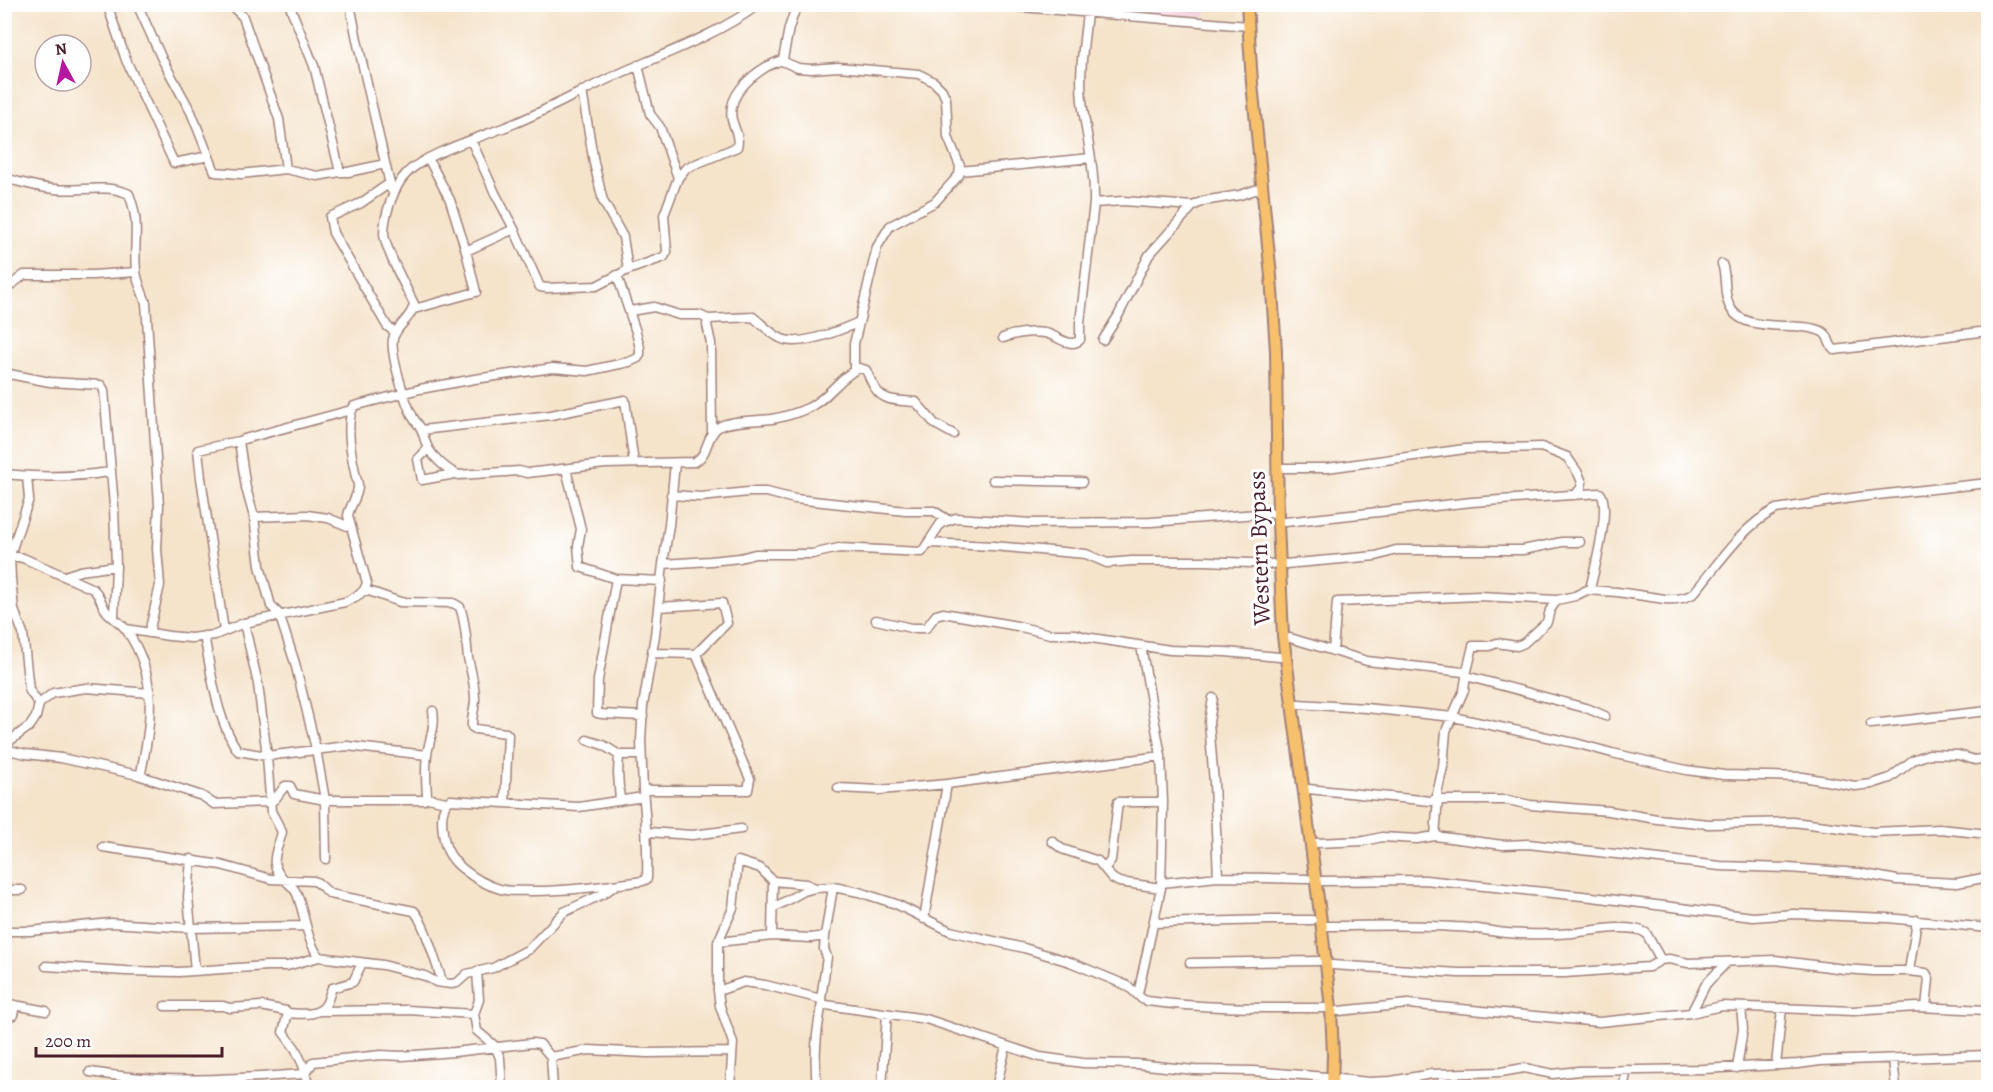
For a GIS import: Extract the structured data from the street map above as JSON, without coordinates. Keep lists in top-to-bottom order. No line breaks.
{"streets":{"main road":["Western Bypass"]},"scale_bar":"200 m","north":"top"}
